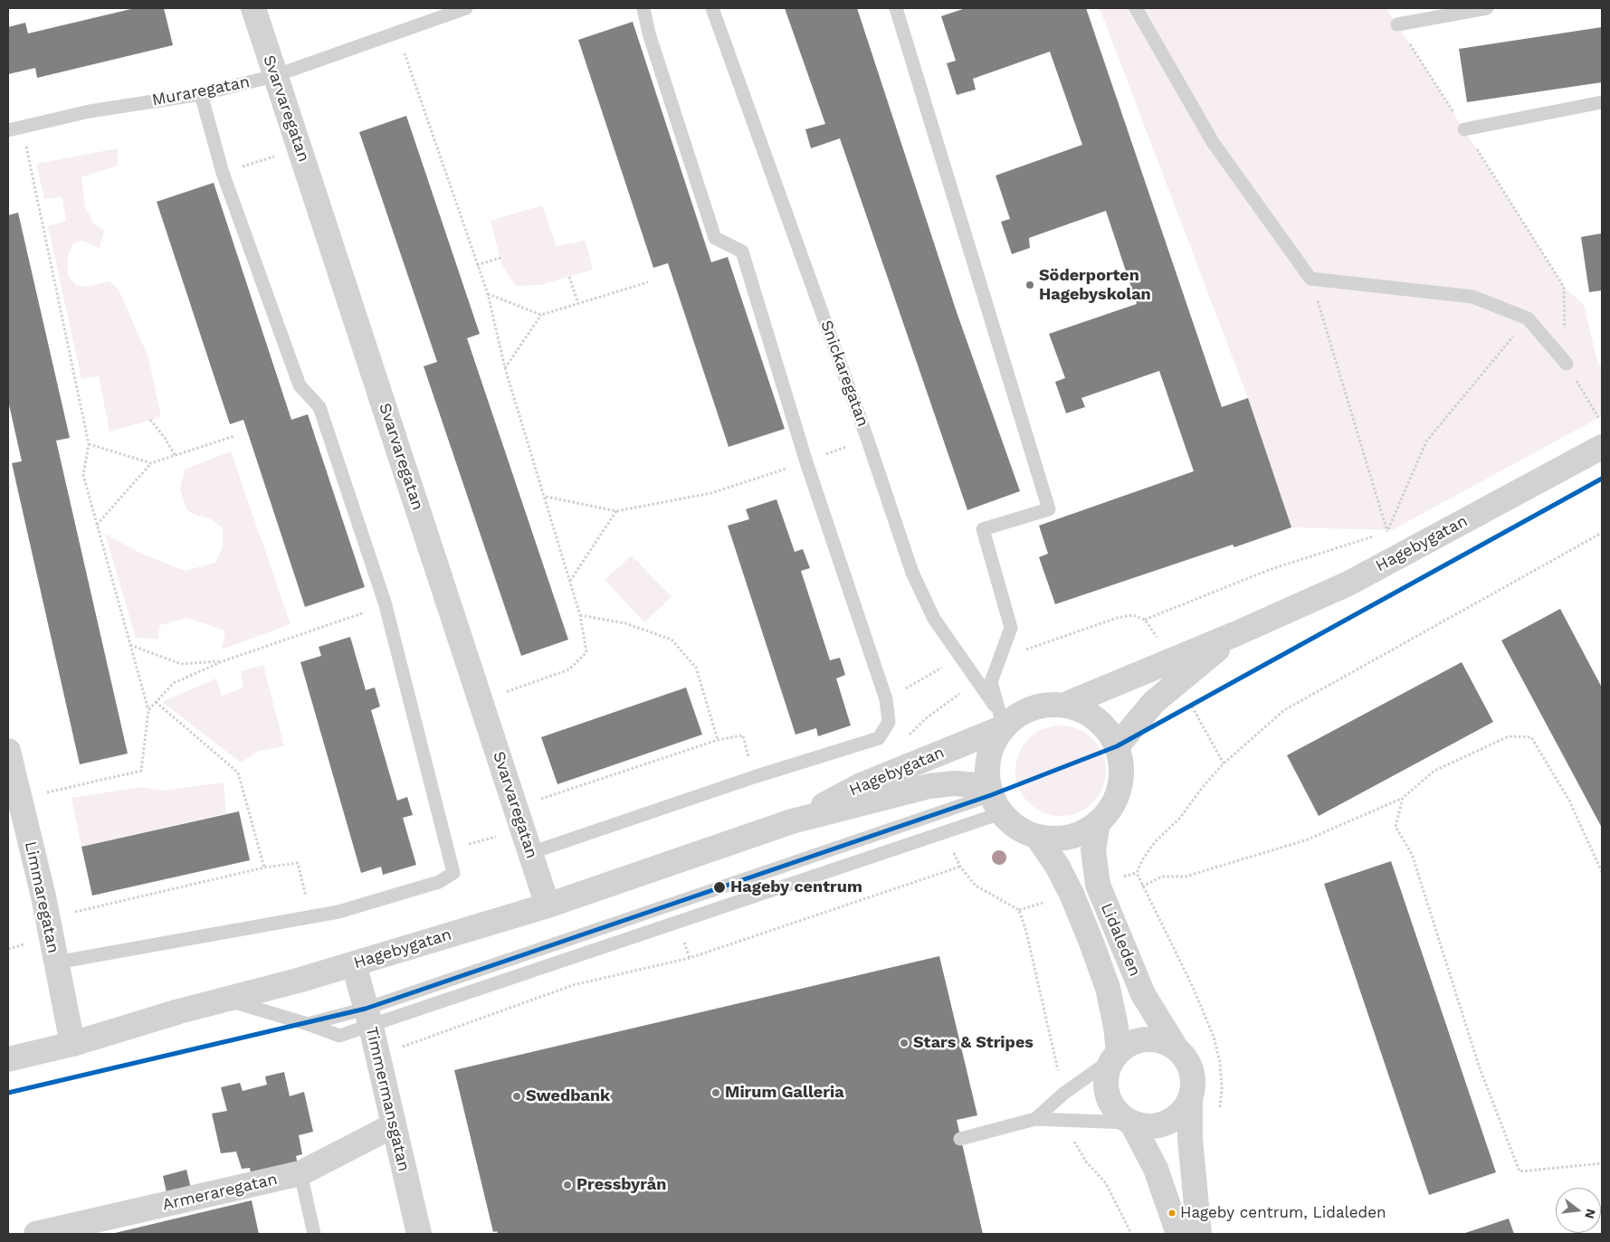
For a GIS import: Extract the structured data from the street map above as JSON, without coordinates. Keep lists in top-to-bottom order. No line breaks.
{"streets":{"street":["Svarvaregatan","Hagebygatan","Limmaregatan","Lidaleden","Timmermansgatan","Armeraregatan"],"lane":["Muraregatan","Snickaregatan"]},"crossings":[["Muraregatan","Svarvaregatan"],["Svarvaregatan","Hagebygatan"],["Snickaregatan","Hagebygatan"],["Snickaregatan","Lidaleden"],["Hagebygatan","Limmaregatan"],["Hagebygatan","Lidaleden"],["Hagebygatan","Timmermansgatan"],["Timmermansgatan","Armeraregatan"]],"places":["Söderporten Hagebyskolan","Hageby centrum","Stars & Stripes","Mirum Galleria","Swedbank","Pressbyrån","Hageby centrum, Lidaleden"],"north":"right"}
